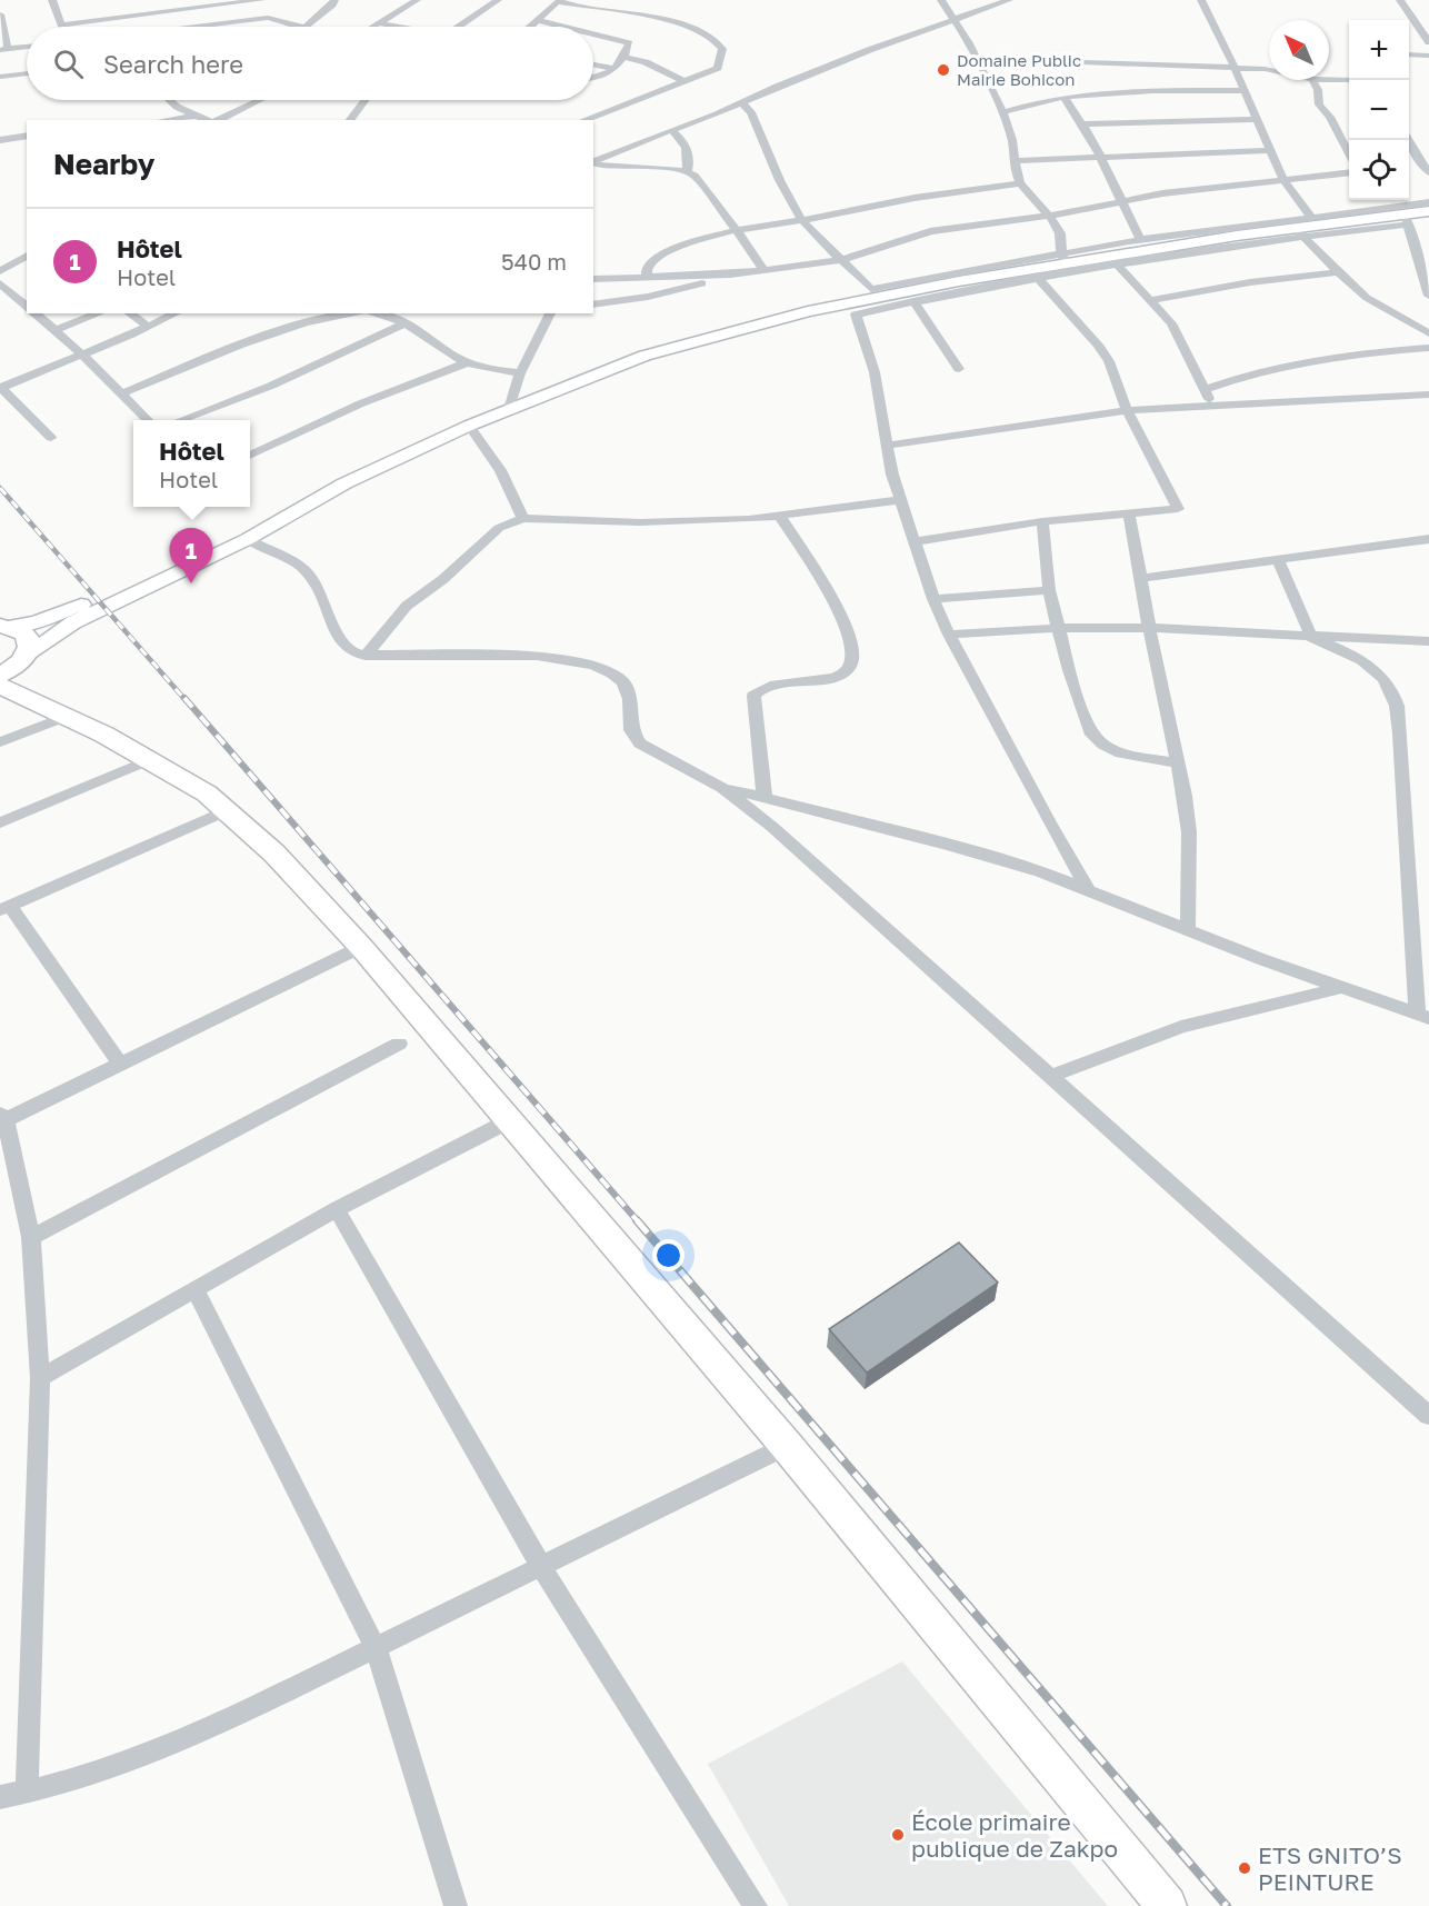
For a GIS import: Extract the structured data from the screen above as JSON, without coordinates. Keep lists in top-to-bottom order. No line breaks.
{"places":["Domaine Public Mairie Bohicon","École primaire publique de Zakpo","ETS GNITO’S PEINTURE"],"north":"top left","page":{"map_buttons":["+","−"],"search":"Search here","heading":"Nearby","list":[{"mark":"1","name":"Hôtel","note":"Hotel","value":"540 m"}],"popup":["Hôtel","Hotel"],"pins":"1"}}
